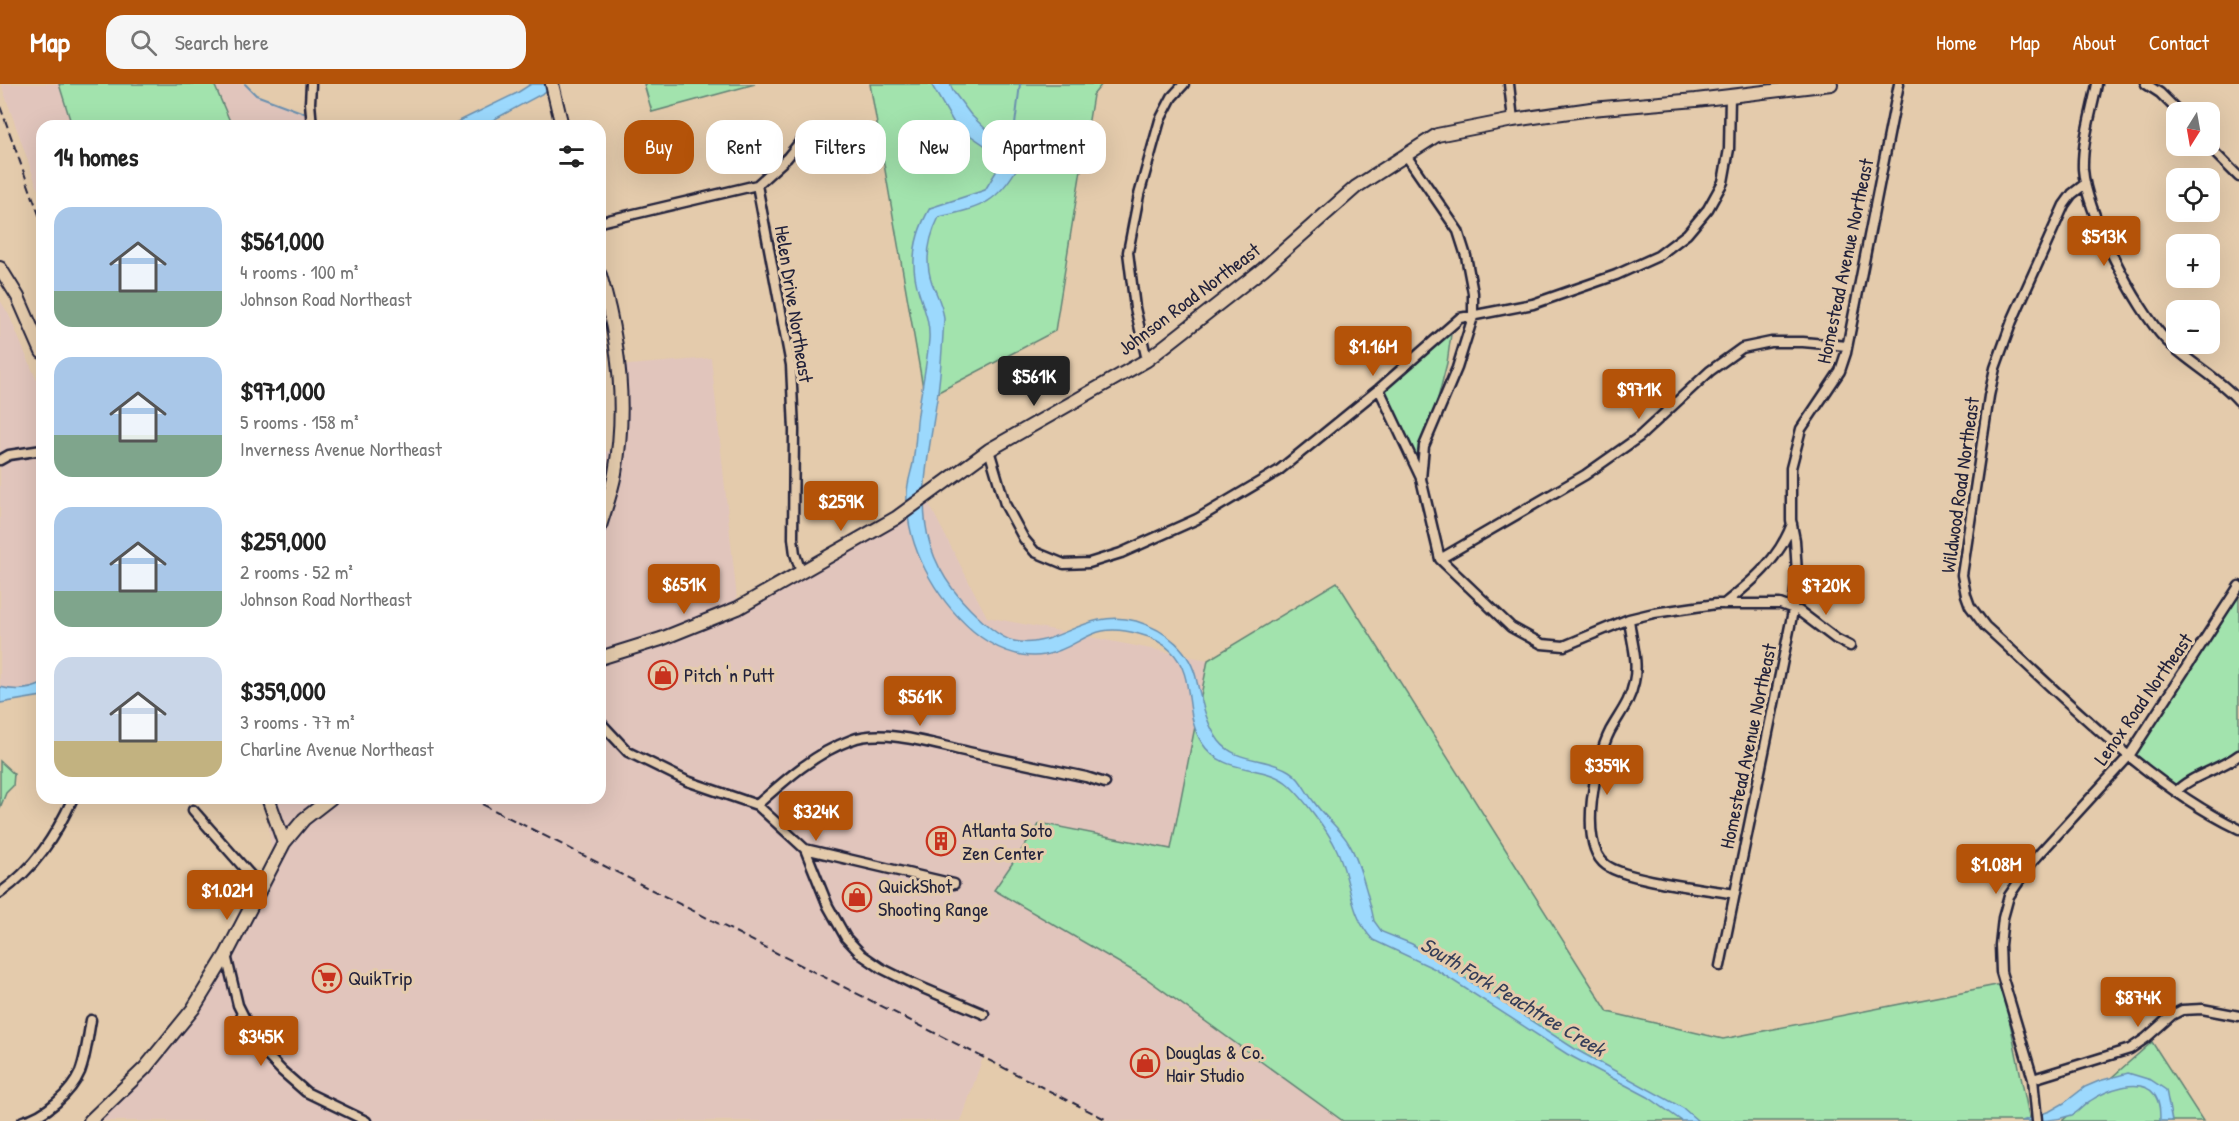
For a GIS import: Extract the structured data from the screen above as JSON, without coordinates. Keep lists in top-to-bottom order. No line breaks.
{"streets":{"street":["Homestead Avenue Northeast","Johnson Road Northeast","Helen Drive Northeast","Wildwood Road Northeast","Lenox Road Northeast"]},"crossings":[["Johnson Road Northeast","Helen Drive Northeast"],["Wildwood Road Northeast","Lenox Road Northeast"]],"water":["South Fork Peachtree Creek"],"places":{"shop":["Pitch 'n Putt","QuickShot Shooting Range","Douglas & Co. Hair Studio"],"building":["Atlanta Soto Zen Center"],"supermarket":["QuikTrip"]},"north":"bottom","page":{"header":"Map","search":"Search here","nav":["Home","Map","About","Contact"],"map_buttons":["+","−"],"chip":["Buy","Rent","Filters","New","Apartment"],"heading":"14 homes","list":[{"name":"$561,000","note":"4 rooms · 100 m² · Johnson Road Northeast"},{"name":"$971,000","note":"5 rooms · 158 m² · Inverness Avenue Northeast"},{"name":"$259,000","note":"2 rooms · 52 m² · Johnson Road Northeast"},{"name":"$359,000","note":"3 rooms · 77 m² · Charline Avenue Northeast"}],"price":["$513K","$1.16M","$561K","$971K","$259K","$651K","$720K","$561K","$359K","$324K","$1.08M","$1.02M","$874K","$345K"]}}
